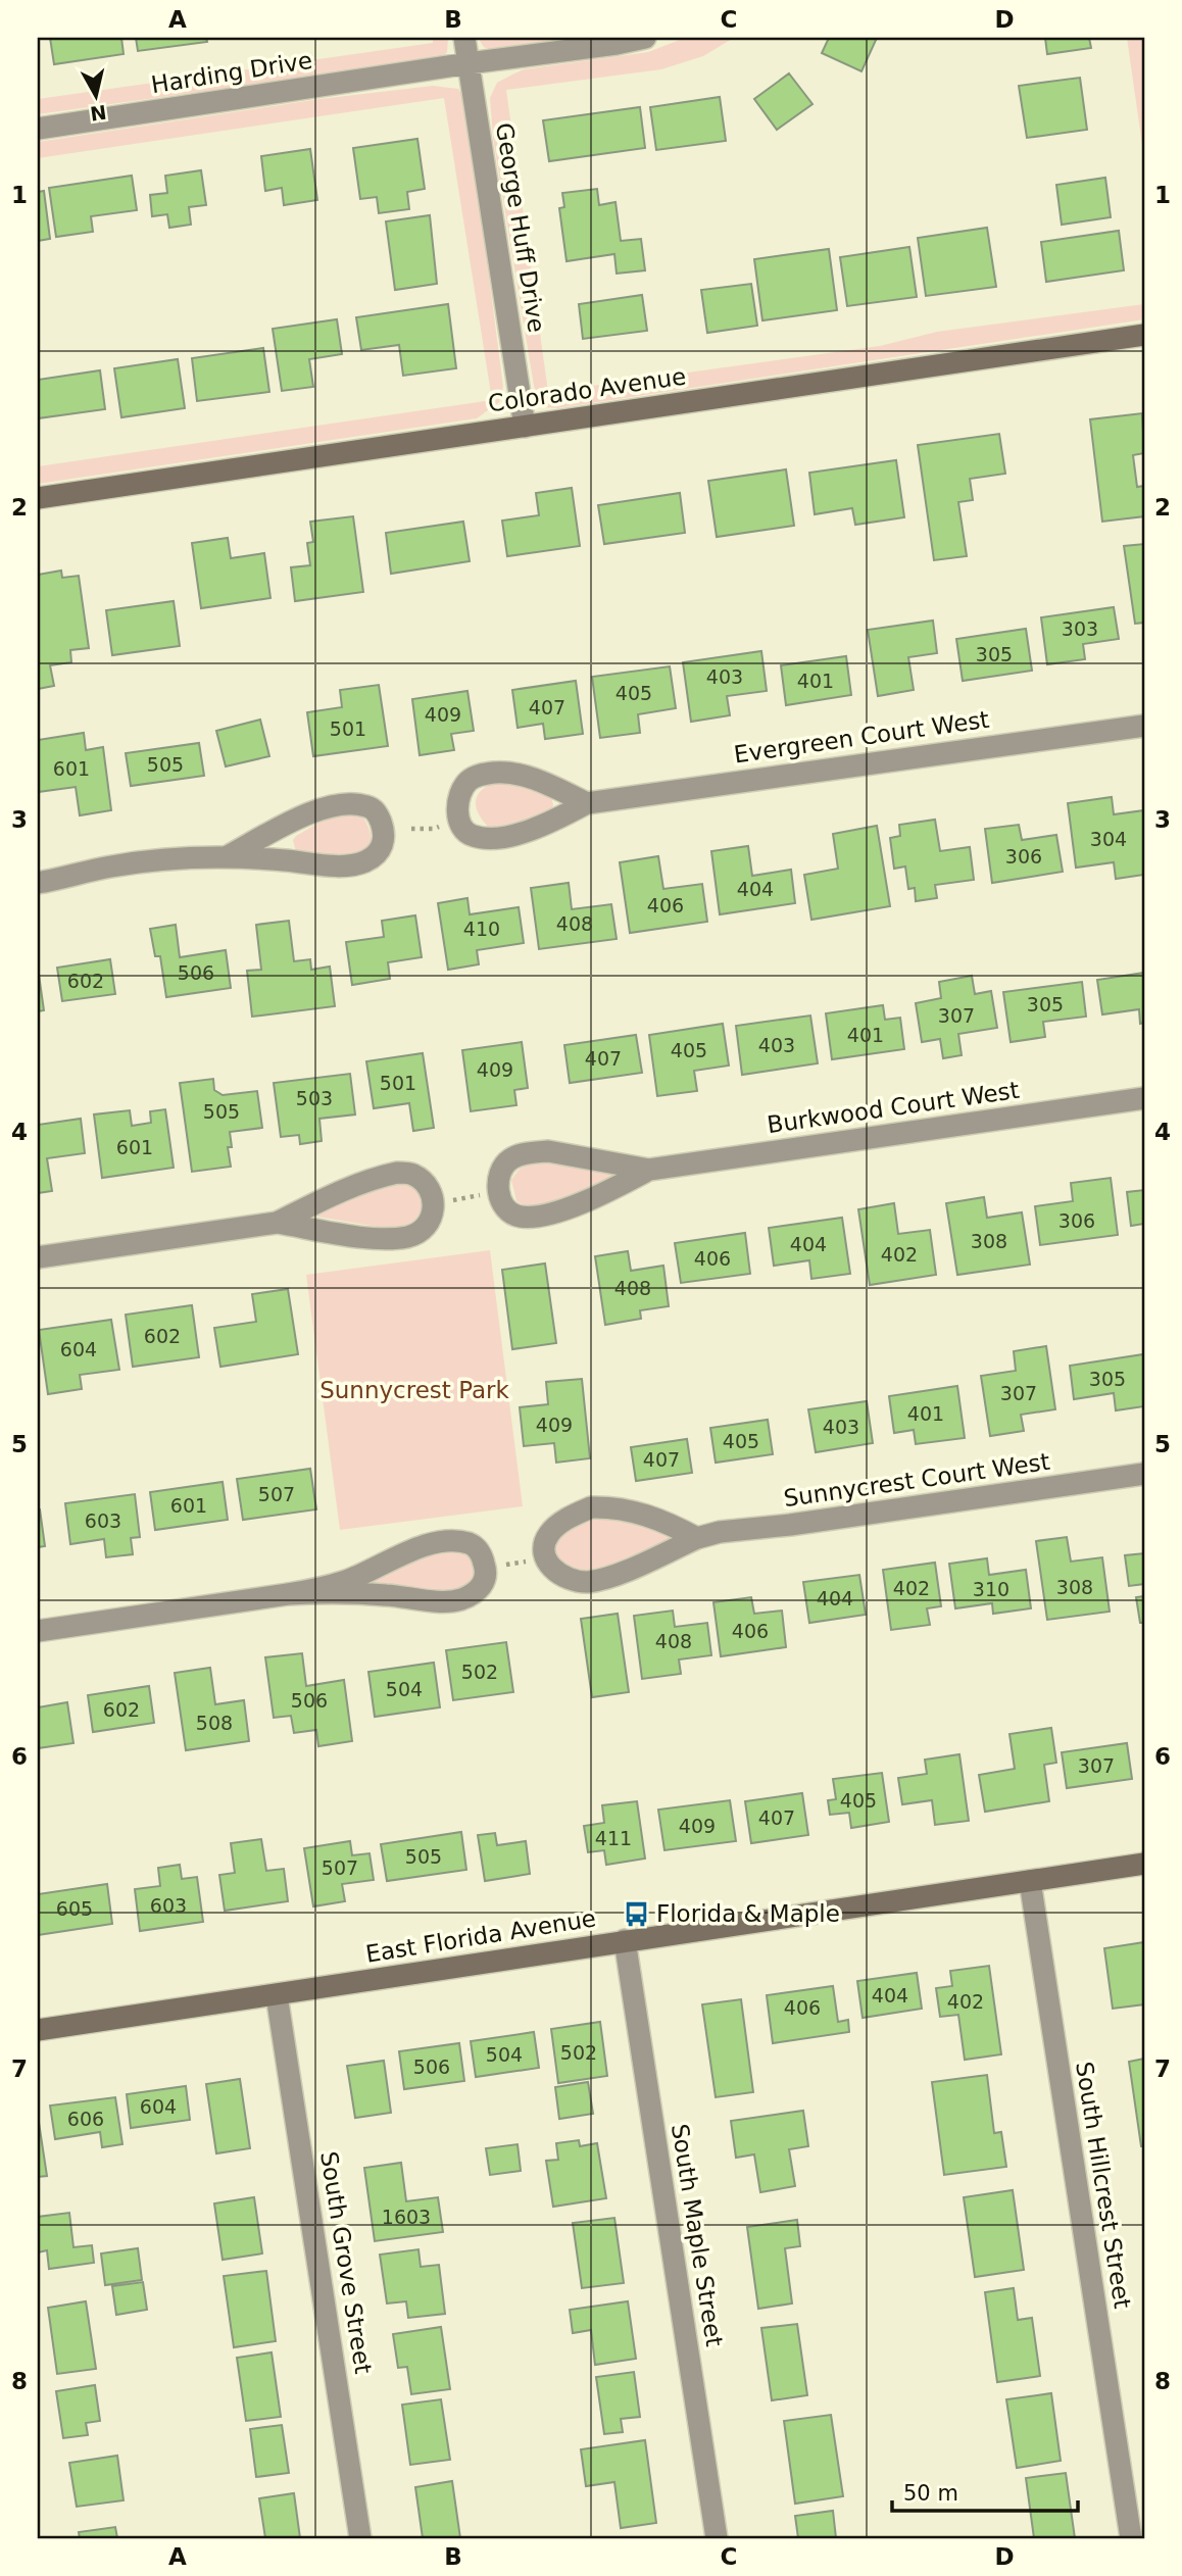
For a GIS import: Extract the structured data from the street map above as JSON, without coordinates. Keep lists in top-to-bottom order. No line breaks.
{"streets":{"main road":["Colorado Avenue","East Florida Avenue"],"street":["Harding Drive","George Huff Drive","Evergreen Court West","Burkwood Court West","Sunnycrest Court West","South Hillcrest Street","South Maple Street","South Grove Street"]},"crossings":[["Harding Drive","George Huff Drive"],["George Huff Drive","Colorado Avenue"],["East Florida Avenue","South Hillcrest Street"],["East Florida Avenue","South Maple Street"],["East Florida Avenue","South Grove Street"]],"parks":["Sunnycrest Park"],"places":{"bus stop":["Florida & Maple"]},"house_numbers":["303","305","403","401","405","407","409","501","505","601","304","306","404","406","408","410","506","602","305","307","401","403","405","407","409","501","503","505","601","306","308","404","402","406","408","602","604","305","307","401","409","403","405","407","507","601","603","308","402","310","404","406","408","502","504","506","602","508","307","405","407","409","411","505","507","603","605","404","402","406","502","504","506","604","606","1603"],"scale_bar":"50 m","north":"bottom","grid":{"columns":["A","B","C","D"],"rows":["1","2","3","4","5","6","7","8"]}}
